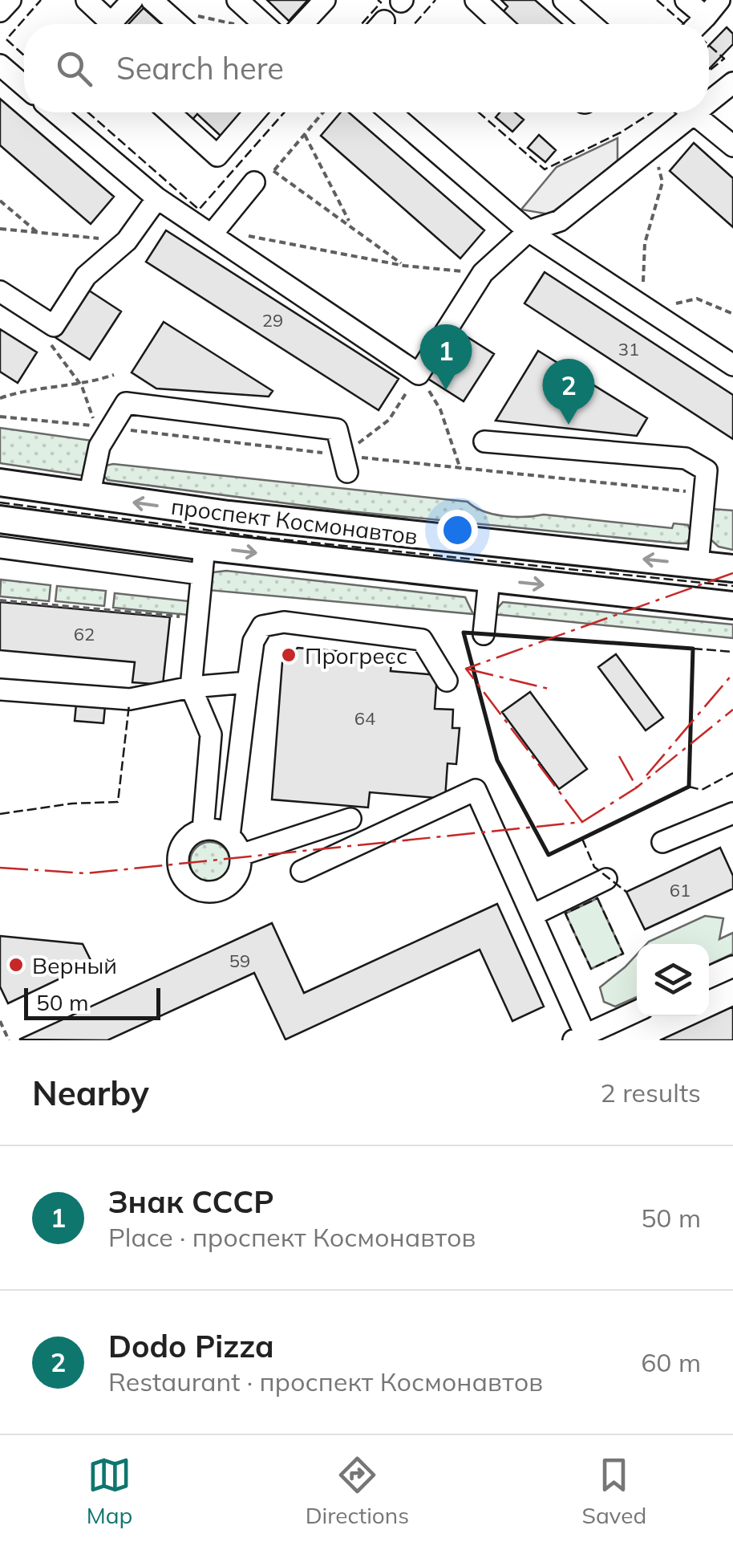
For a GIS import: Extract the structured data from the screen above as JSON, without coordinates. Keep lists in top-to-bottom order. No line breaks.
{"streets":{"main road":["проспект Космонавтов"]},"places":["Прогресс","Верный"],"house_numbers":["29","31","62","64","61","59"],"scale_bar":"50 m","page":{"search":"Search here","pins":["1","2"],"scale":"50 m","heading":["Nearby","2 results"],"list":[{"mark":"1","name":"Знак СССР","note":"Place · проспект Космонавтов","value":"50 m"},{"mark":"2","name":"Dodo Pizza","note":"Restaurant · проспект Космонавтов","value":"60 m"}],"nav":["Map","Directions","Saved"]}}
